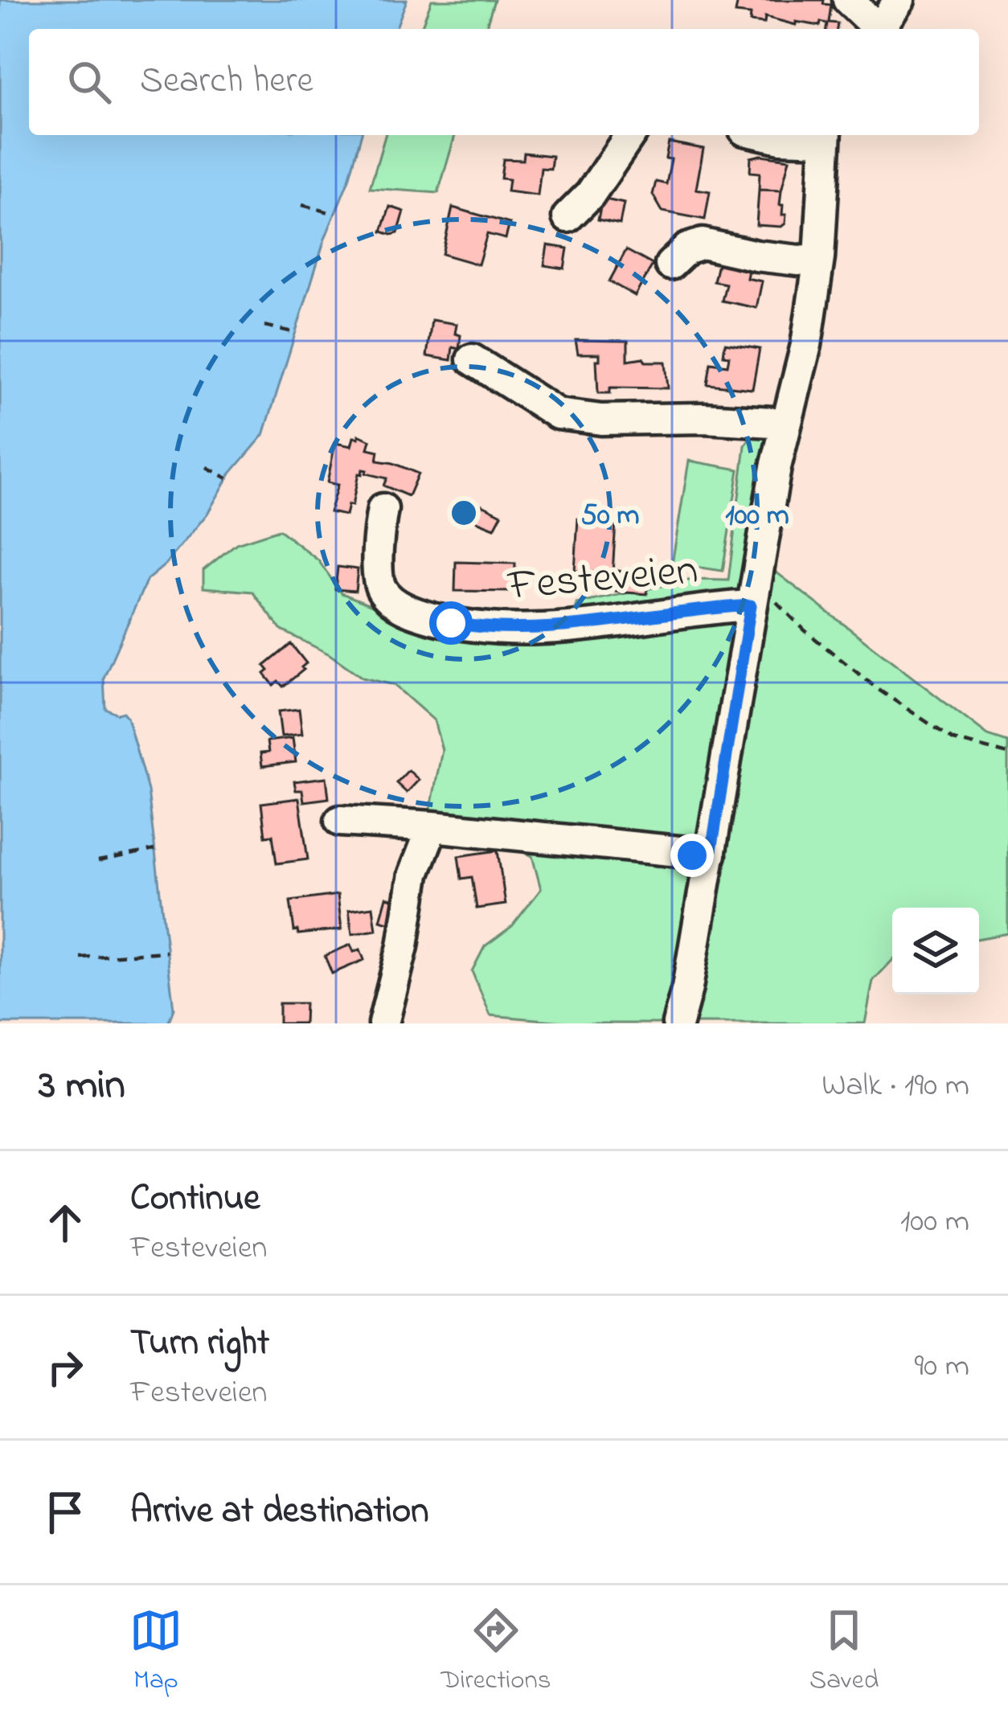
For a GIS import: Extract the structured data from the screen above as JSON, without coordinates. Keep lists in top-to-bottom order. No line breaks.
{"streets":{"street":["Festeveien"]},"page":{"search":"Search here","heading":["3 min","Walk · 190 m"],"list":[["Continue","Festeveien","100 m"],["Turn right","Festeveien","90 m"],"Arrive at destination"],"nav":["Map","Directions","Saved"]},"rings":["50 m","100 m"]}
